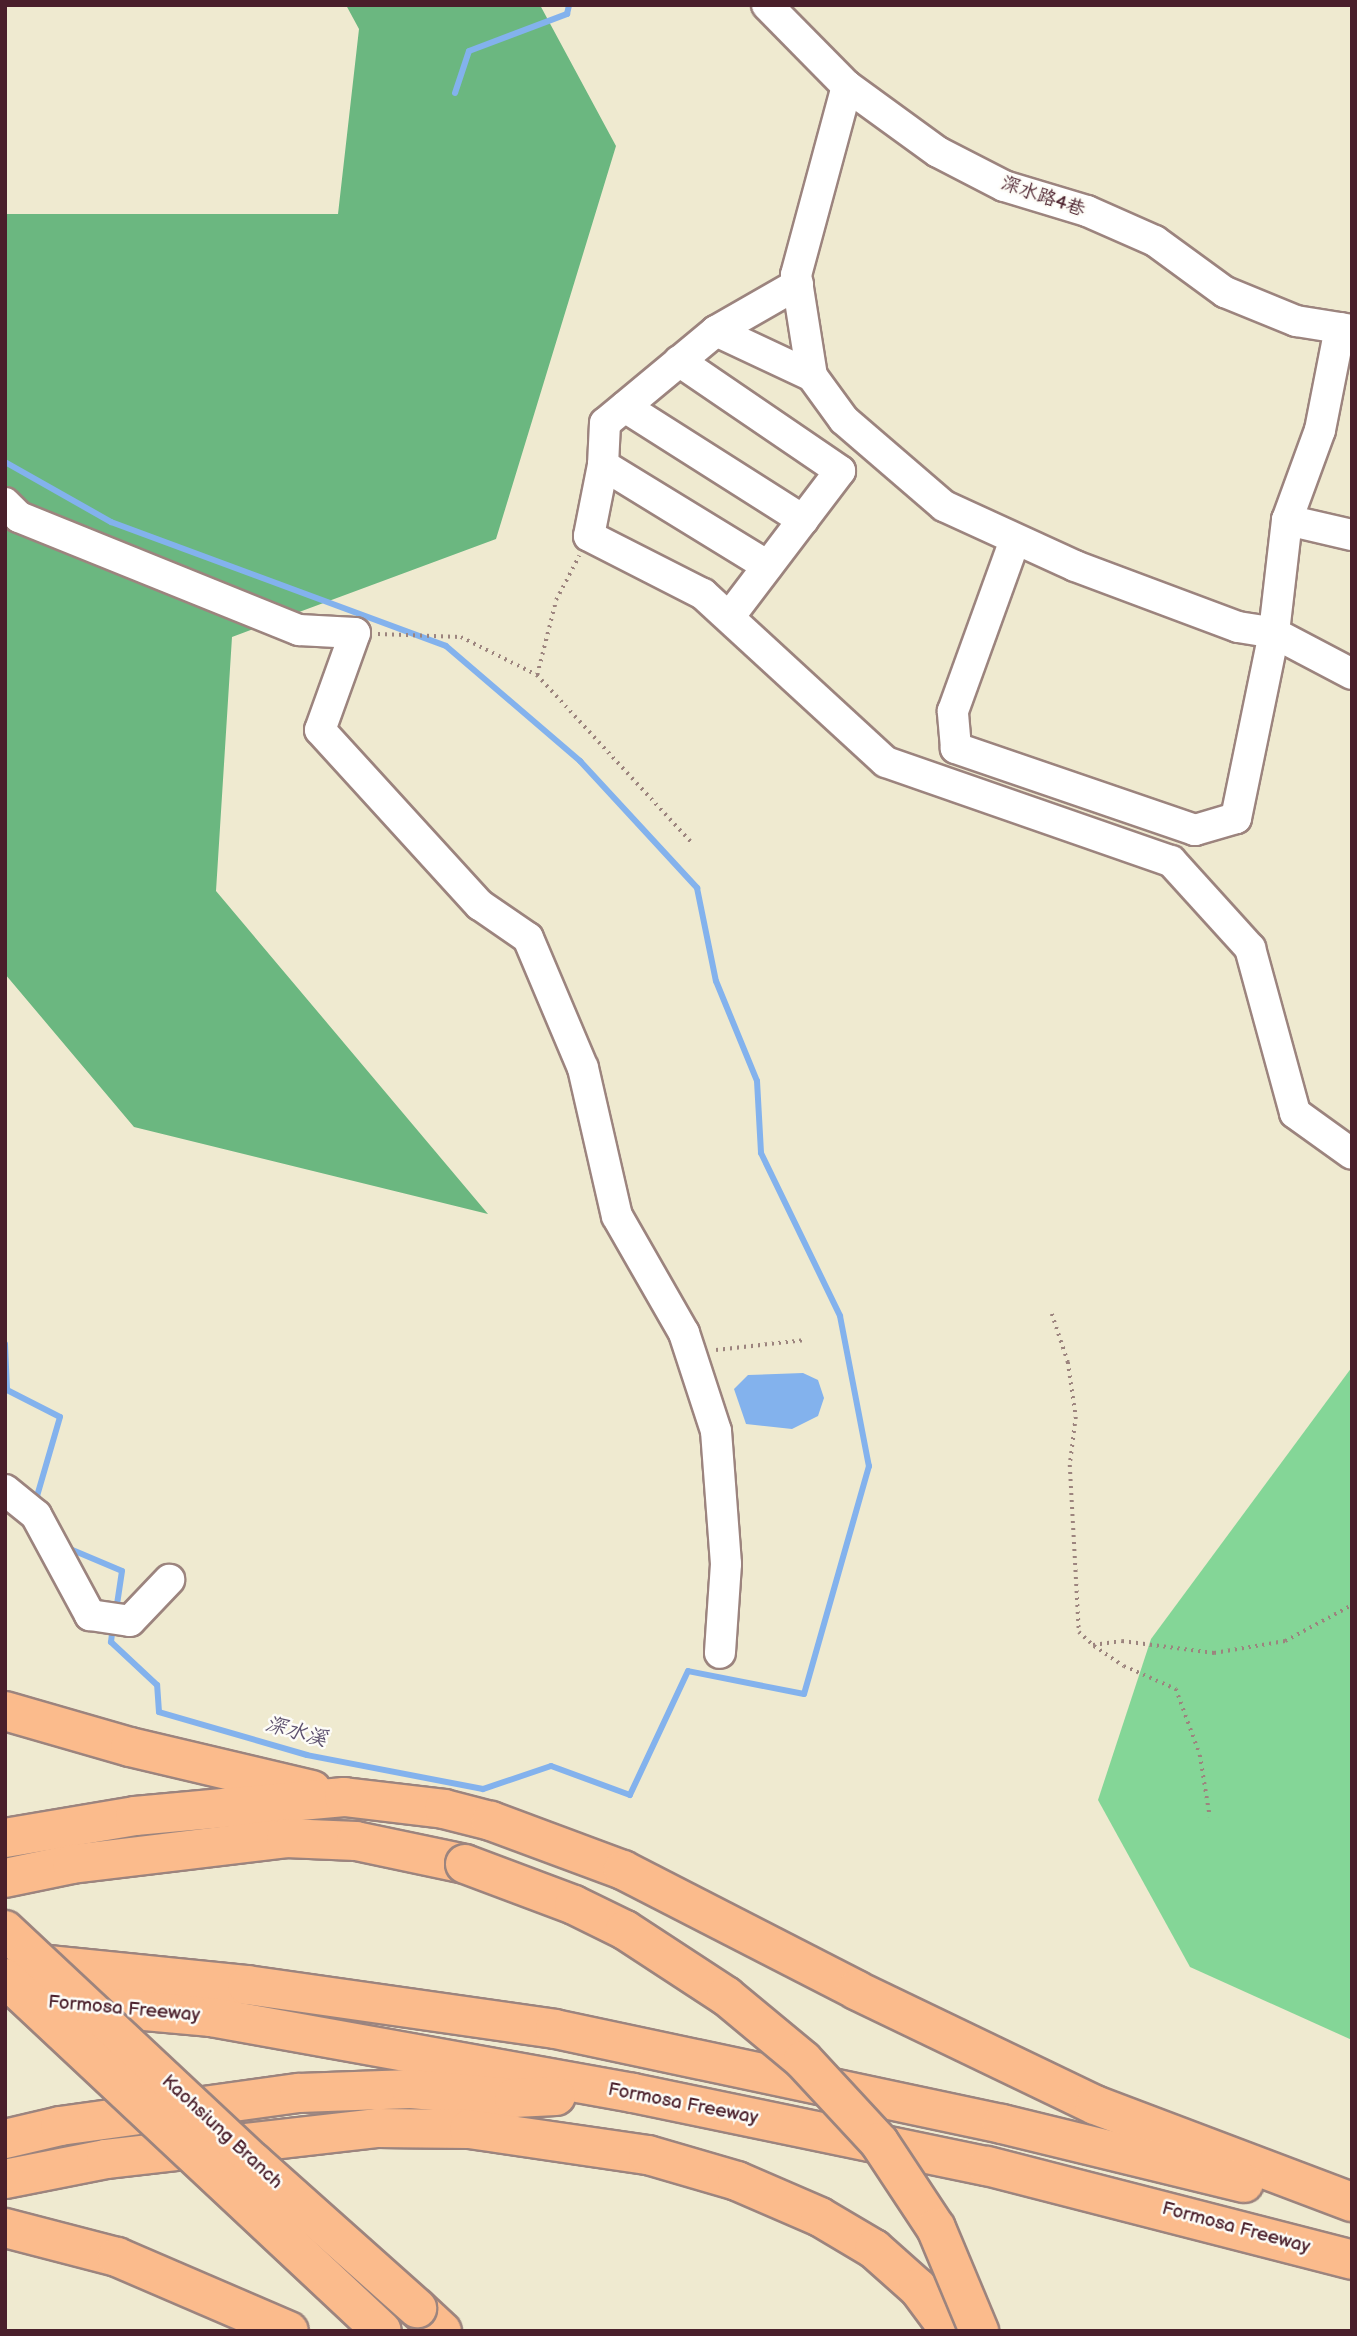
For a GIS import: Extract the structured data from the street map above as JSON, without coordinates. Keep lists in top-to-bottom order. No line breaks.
{"streets":{"highway":["Formosa Freeway","Kaohsiung Branch"],"lane":["深水路4巷"]},"water":["深水溪"]}
